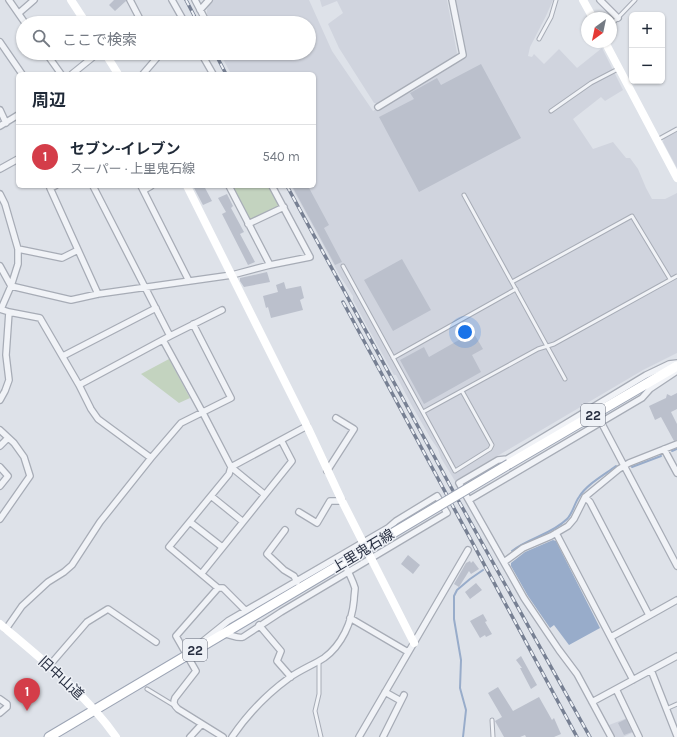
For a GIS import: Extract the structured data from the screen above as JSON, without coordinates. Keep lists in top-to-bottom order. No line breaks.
{"streets":{"main road":["22","上里鬼石線"],"street":["旧中山道"]},"crossings":[["上里鬼石線","旧中山道"]],"north":"bottom left","page":{"map_buttons":["+","−"],"search":"ここで検索","heading":"周辺","list":[{"mark":"1","name":"セブン-イレブン","note":"スーパー · 上里鬼石線","value":"540 m"}],"pins":"1"}}
